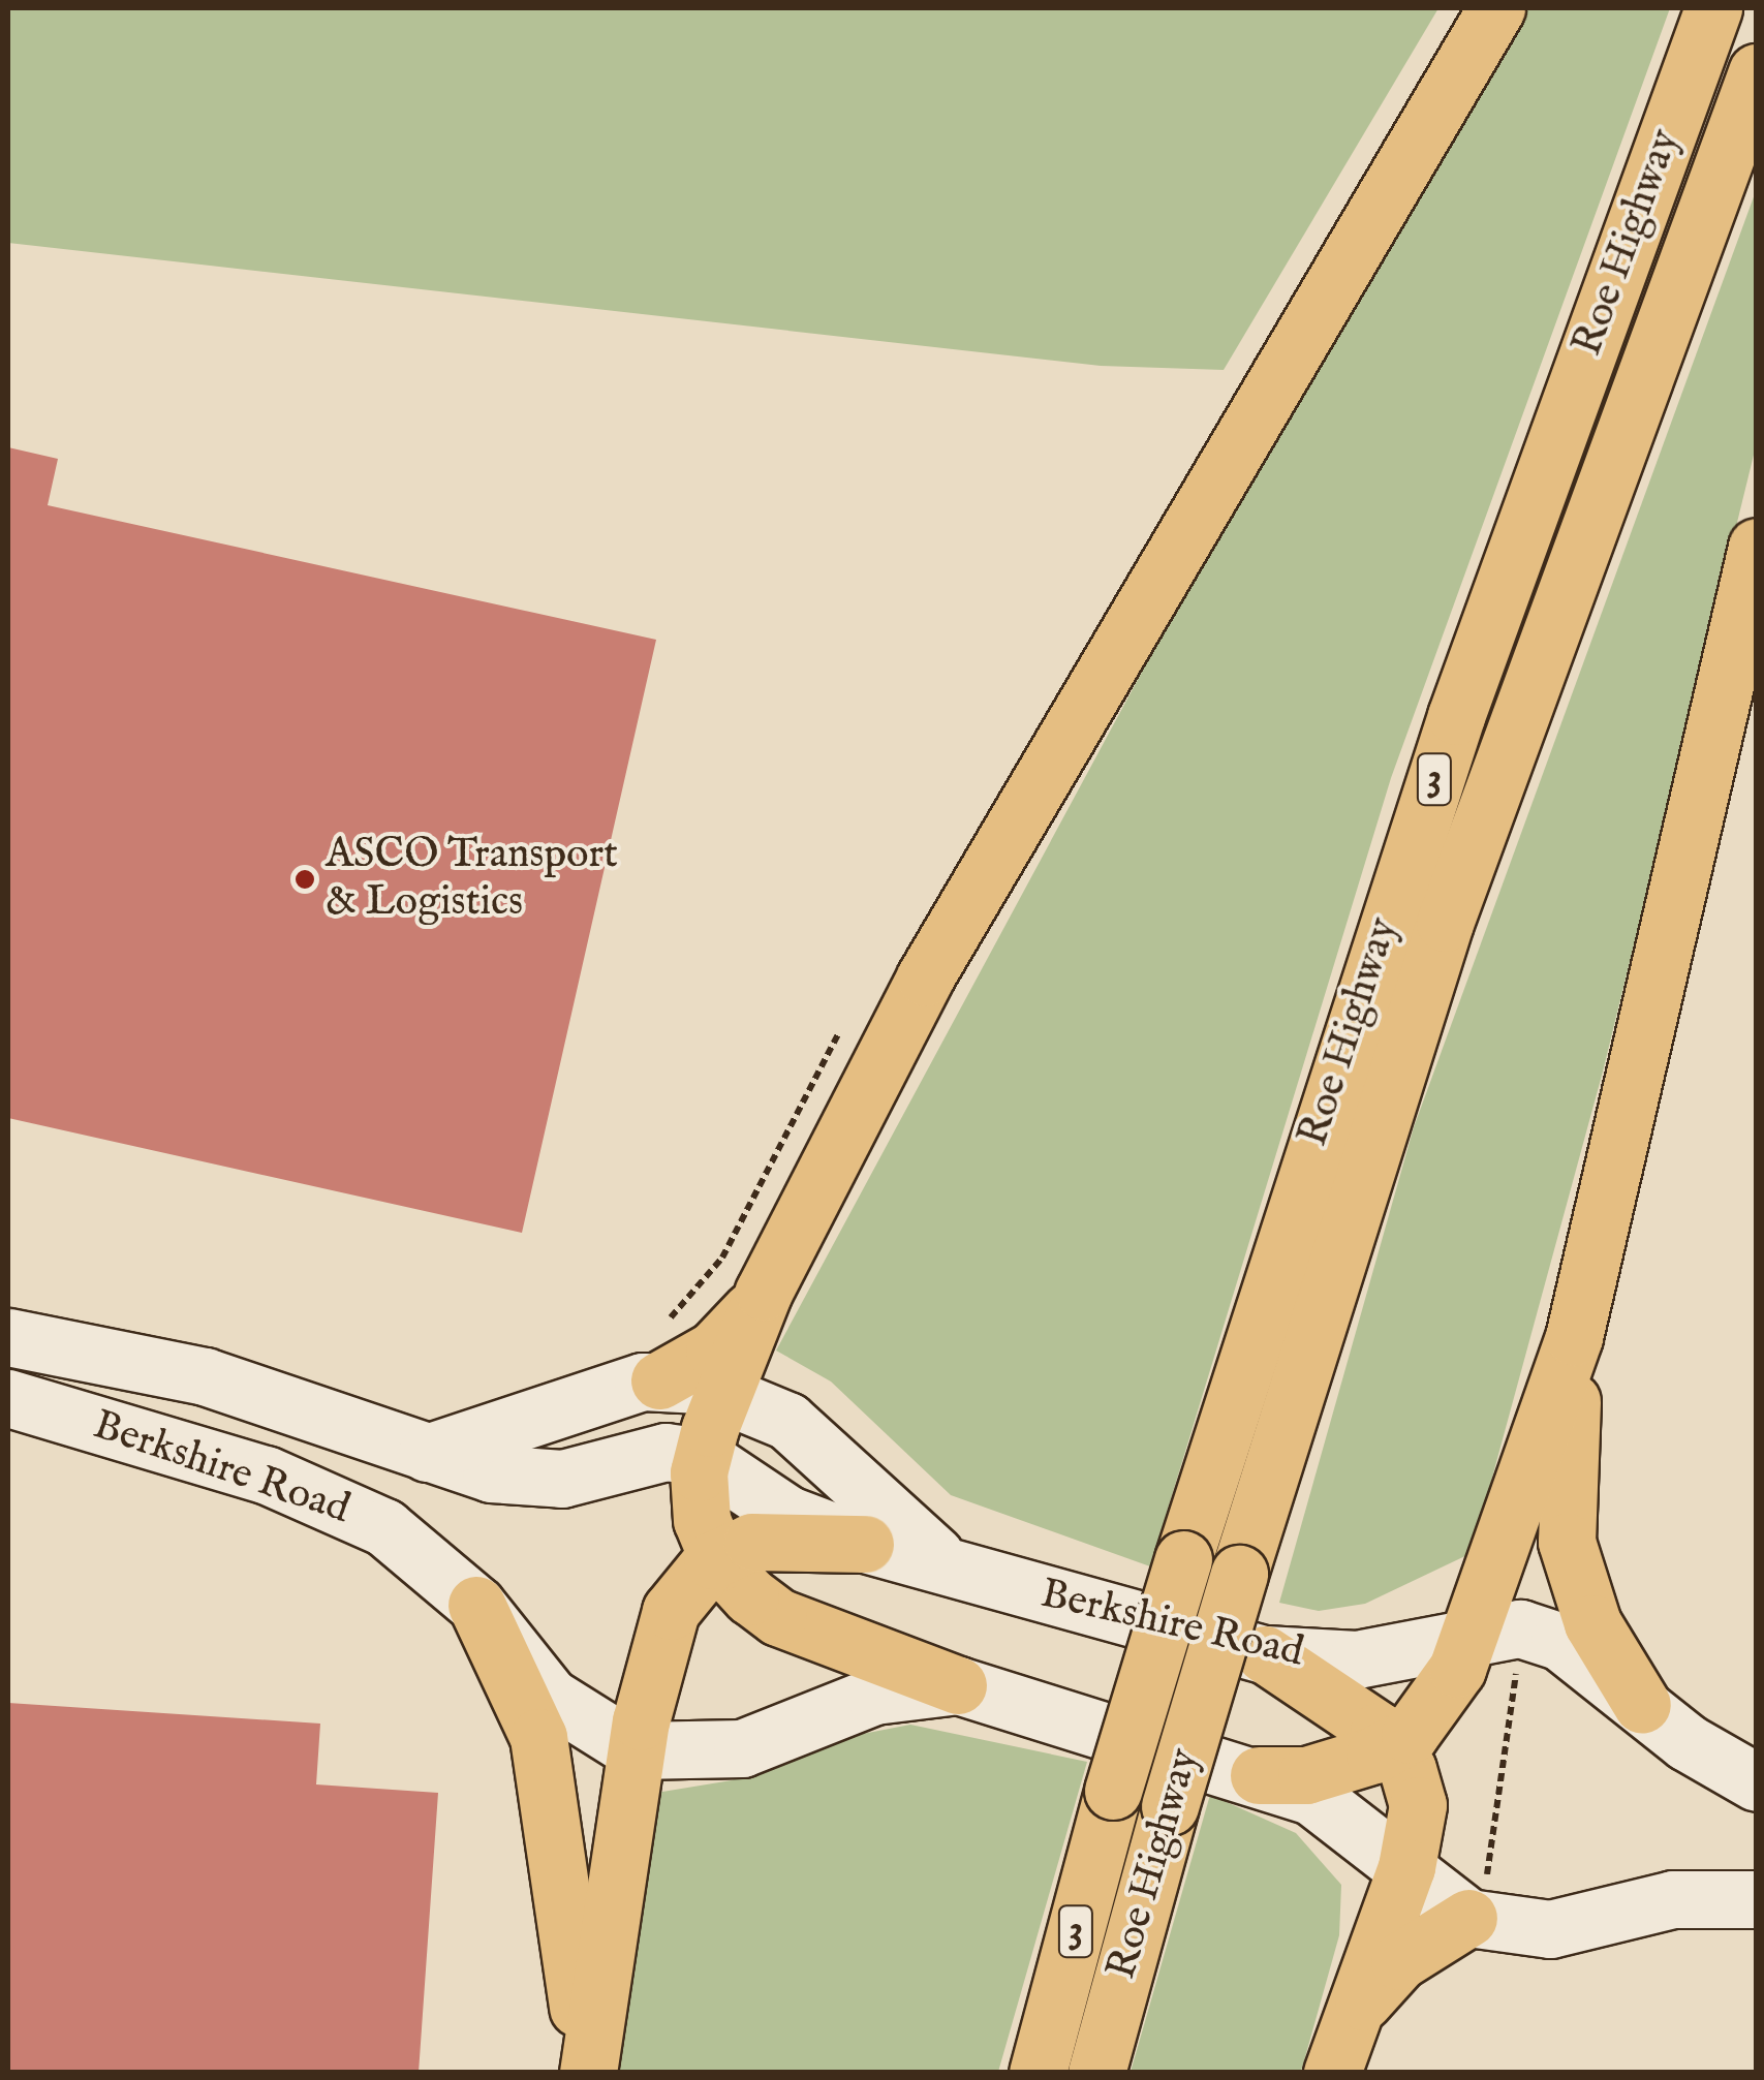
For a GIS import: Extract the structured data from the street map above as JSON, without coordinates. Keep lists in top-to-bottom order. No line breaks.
{"streets":{"highway":["Roe Highway","3"],"main road":["Berkshire Road"]},"places":["ASCO Transport & Logistics"]}
